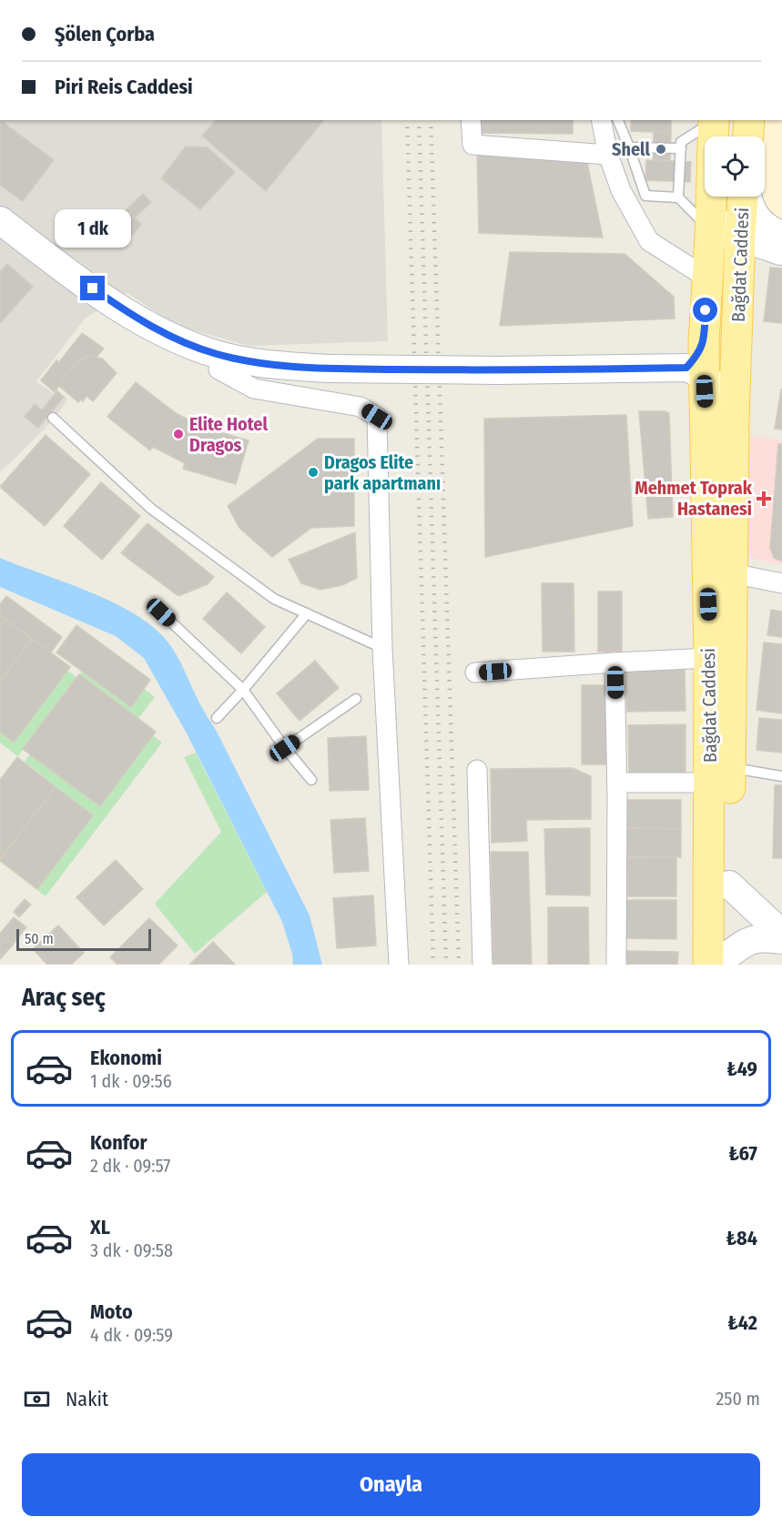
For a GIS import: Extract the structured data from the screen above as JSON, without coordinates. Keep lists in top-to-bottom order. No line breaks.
{"streets":{"main road":["Bağdat Caddesi"]},"places":{"other":["Shell","Elite Hotel Dragos","Dragos Elite park apartmanı"],"health":["Mehmet Toprak Hastanesi"]},"scale_bar":"50 m","page":{"banner":["Şölen Çorba","Piri Reis Caddesi"],"bubble":"1 dk","scale":"50 m","heading":"Araç seç","list":[{"name":"Ekonomi","note":"1 dk · 09:56","value":"₺49"},{"name":"Konfor","note":"2 dk · 09:57","value":"₺67"},{"name":"XL","note":"3 dk · 09:58","value":"₺84"},{"name":"Moto","note":"4 dk · 09:59","value":"₺42"}],"pay":["Nakit","250 m"],"buttons":"Onayla"}}
